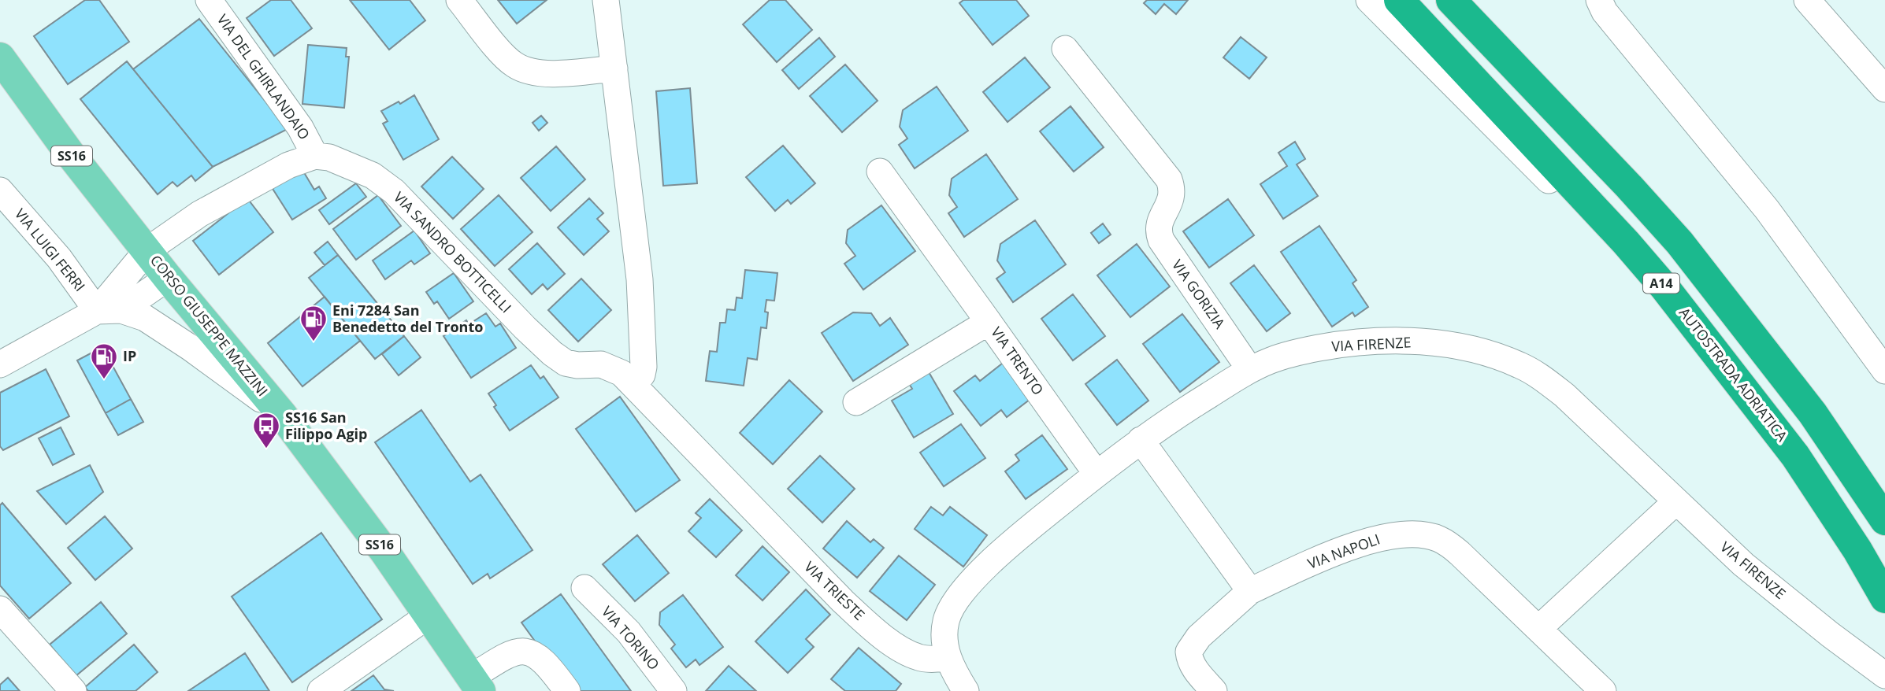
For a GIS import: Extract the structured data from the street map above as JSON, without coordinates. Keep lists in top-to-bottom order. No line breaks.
{"streets":{"highway":["A14","AUTOSTRADA ADRIATICA"],"main road":["SS16","CORSO GIUSEPPE MAZZINI"],"street":["VIA DEL GHIRLANDAIO","VIA LUIGI FERRI","VIA SANDRO BOTTICELLI","VIA GORIZIA","VIA FIRENZE","VIA TRENTO","VIA NAPOLI","VIA TRIESTE","VIA TORINO"]},"crossings":[["VIA DEL GHIRLANDAIO","VIA SANDRO BOTTICELLI"],["VIA SANDRO BOTTICELLI","VIA TRIESTE"],["VIA GORIZIA","VIA FIRENZE"],["VIA FIRENZE","VIA TRENTO"],["VIA FIRENZE","VIA TRIESTE"]],"places":{"fuel station":["Eni 7284 San Benedetto del Tronto","IP"],"bus stop":["SS16 San Filippo Agip"]}}
